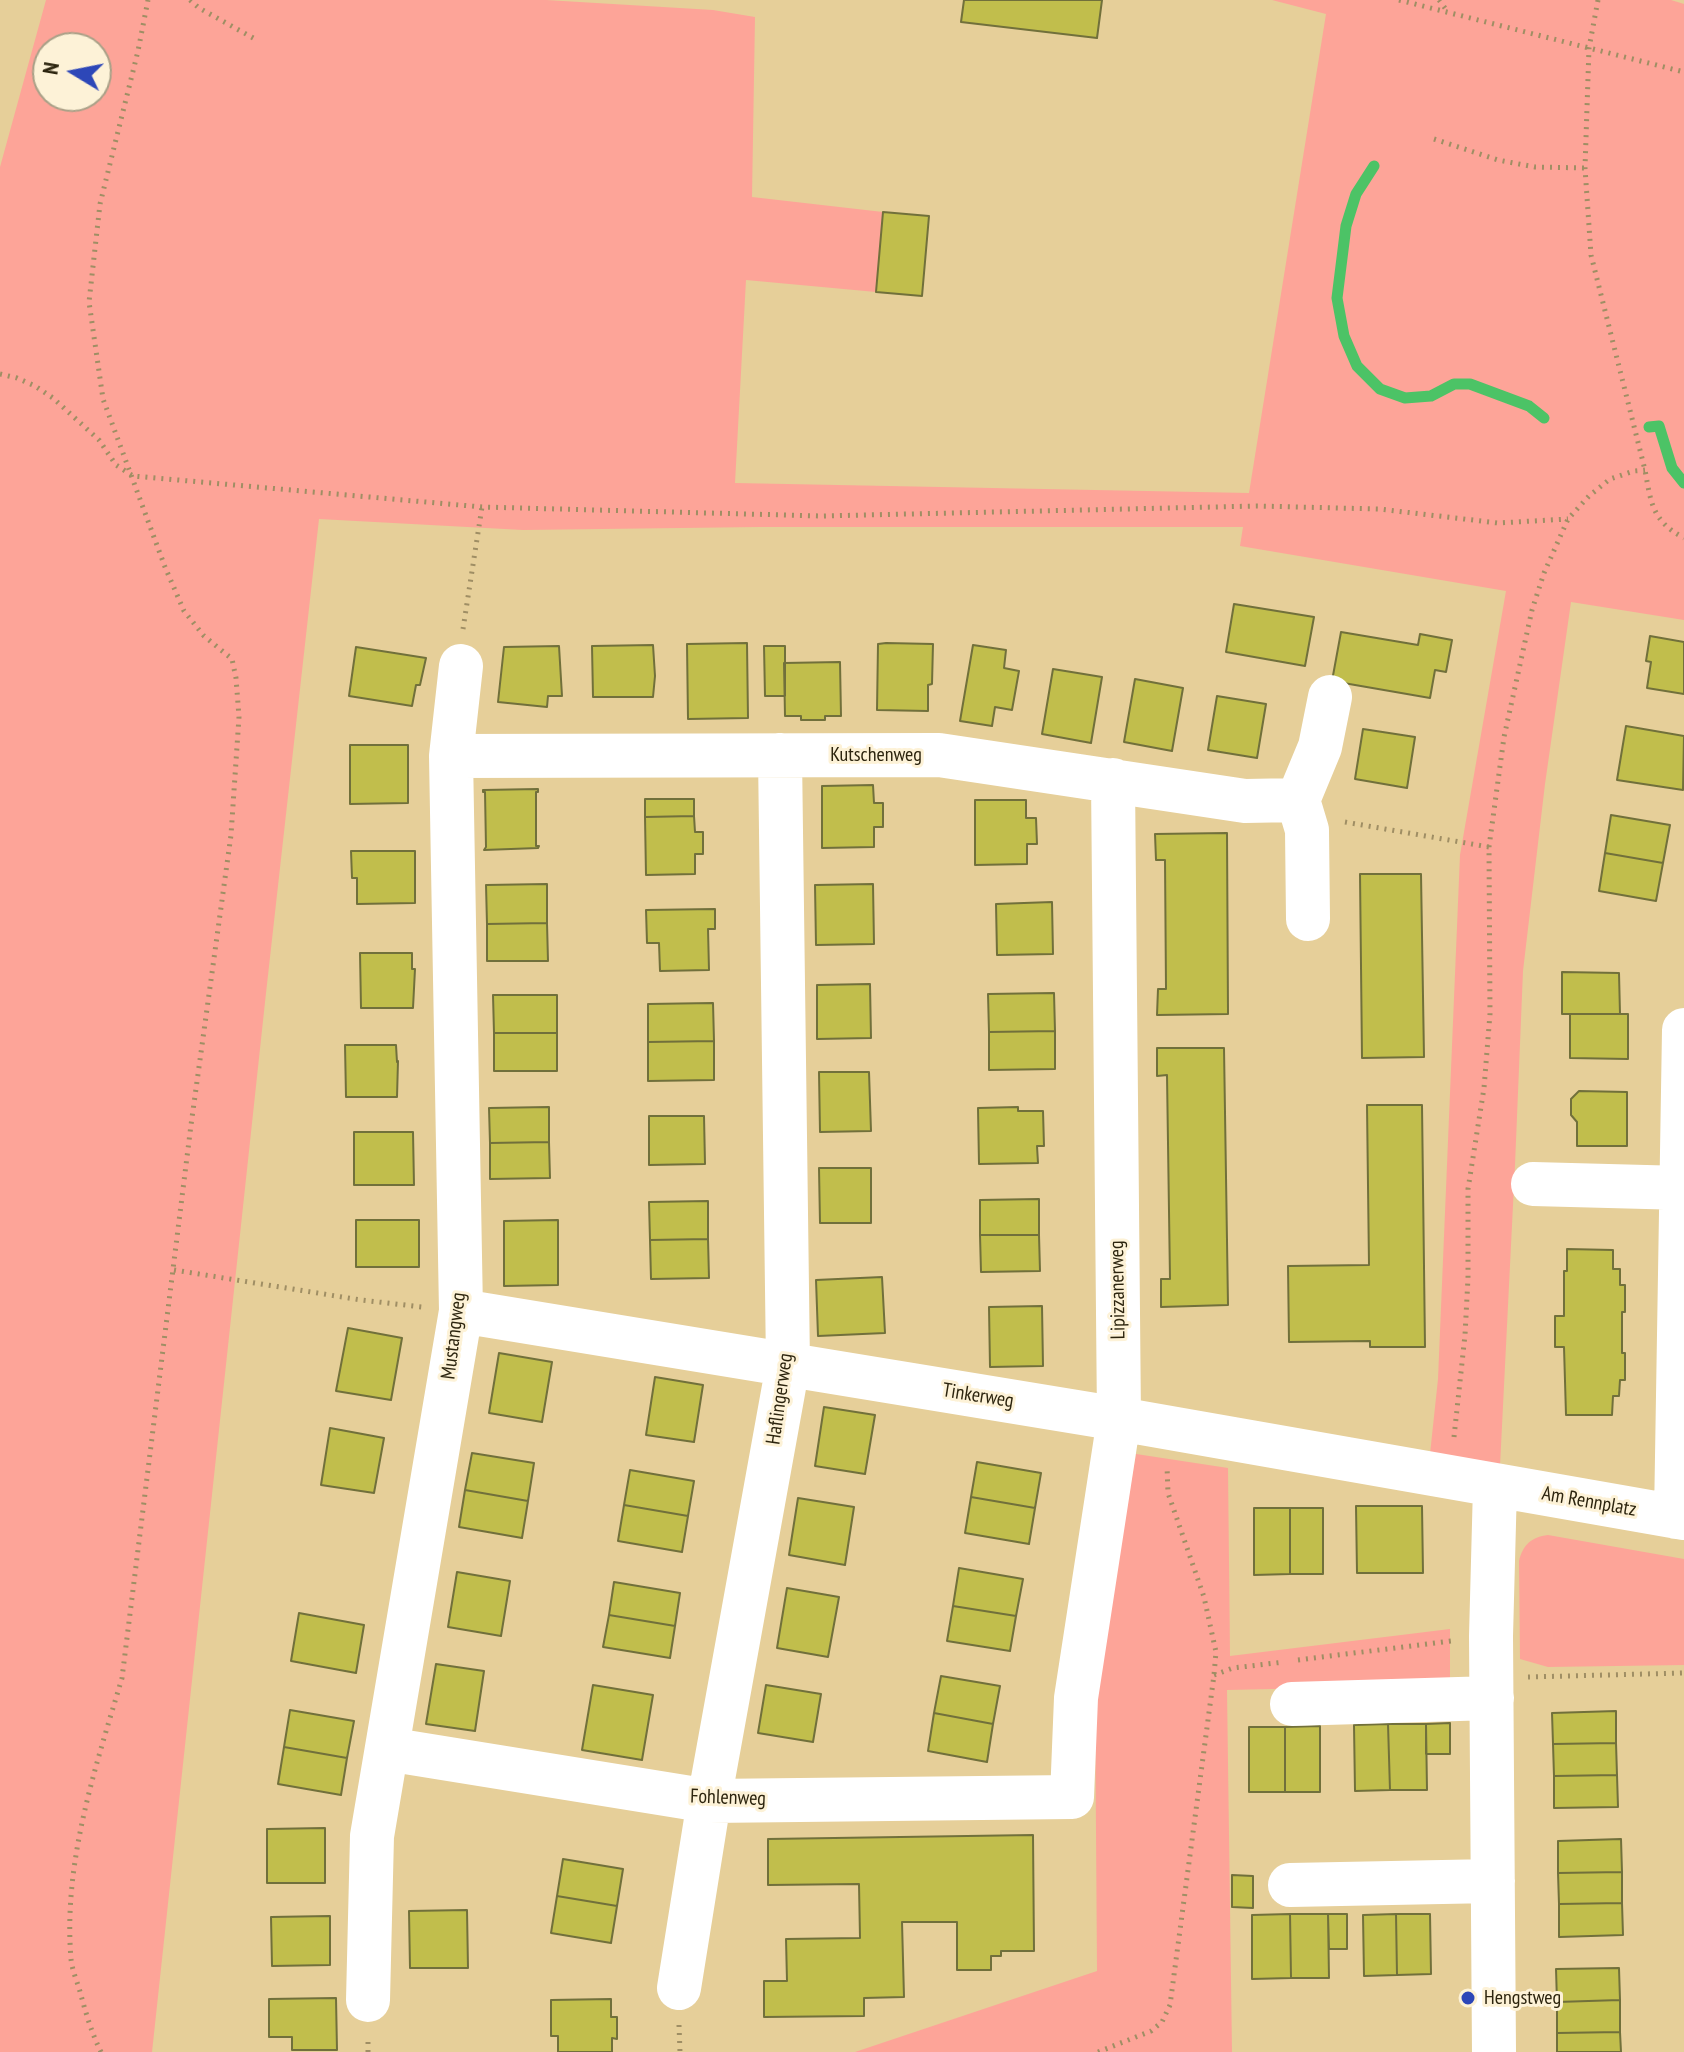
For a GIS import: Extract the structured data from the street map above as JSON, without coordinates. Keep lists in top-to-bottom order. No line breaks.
{"streets":{"street":["Kutschenweg","Lipizzanerweg","Mustangweg","Tinkerweg","Haflingerweg","Am Rennplatz","Fohlenweg"]},"crossings":[["Kutschenweg","Lipizzanerweg"],["Kutschenweg","Mustangweg"],["Kutschenweg","Haflingerweg"],["Lipizzanerweg","Tinkerweg"],["Lipizzanerweg","Fohlenweg"],["Mustangweg","Tinkerweg"],["Mustangweg","Fohlenweg"],["Tinkerweg","Haflingerweg"],["Tinkerweg","Am Rennplatz"],["Haflingerweg","Fohlenweg"]],"places":["Hengstweg"],"north":"left"}
